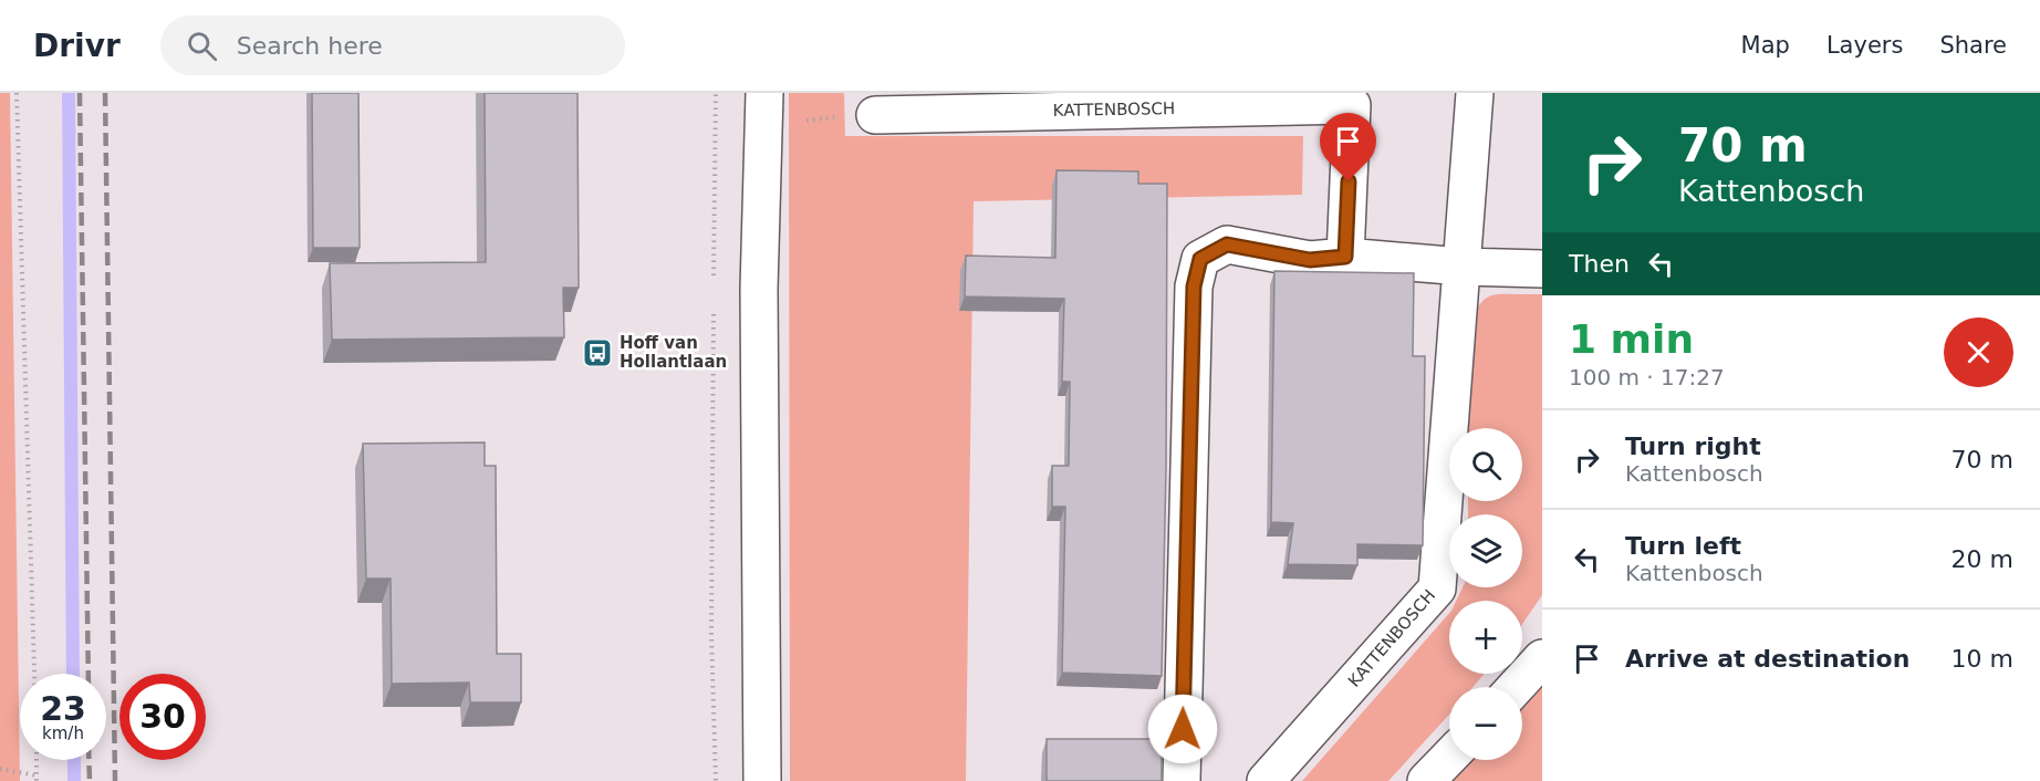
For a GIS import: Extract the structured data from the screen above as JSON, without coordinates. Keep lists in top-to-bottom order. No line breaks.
{"streets":{"street":["KATTENBOSCH"]},"places":{"bus stop":["Hoff van Hollantlaan"]},"page":{"header":"Drivr","search":"Search here","nav":["Map","Layers","Share"],"turn":["70 m","Kattenbosch"],"then":"Then","heading":["1 min","100 m · 17:27"],"list":[{"name":"Turn right","note":"Kattenbosch","value":"70 m"},{"name":"Turn left","note":"Kattenbosch","value":"20 m"},{"name":"Arrive at destination","value":"10 m"}],"map_buttons":["+","−"],"speed":"23 km/h","limit":"30"}}
